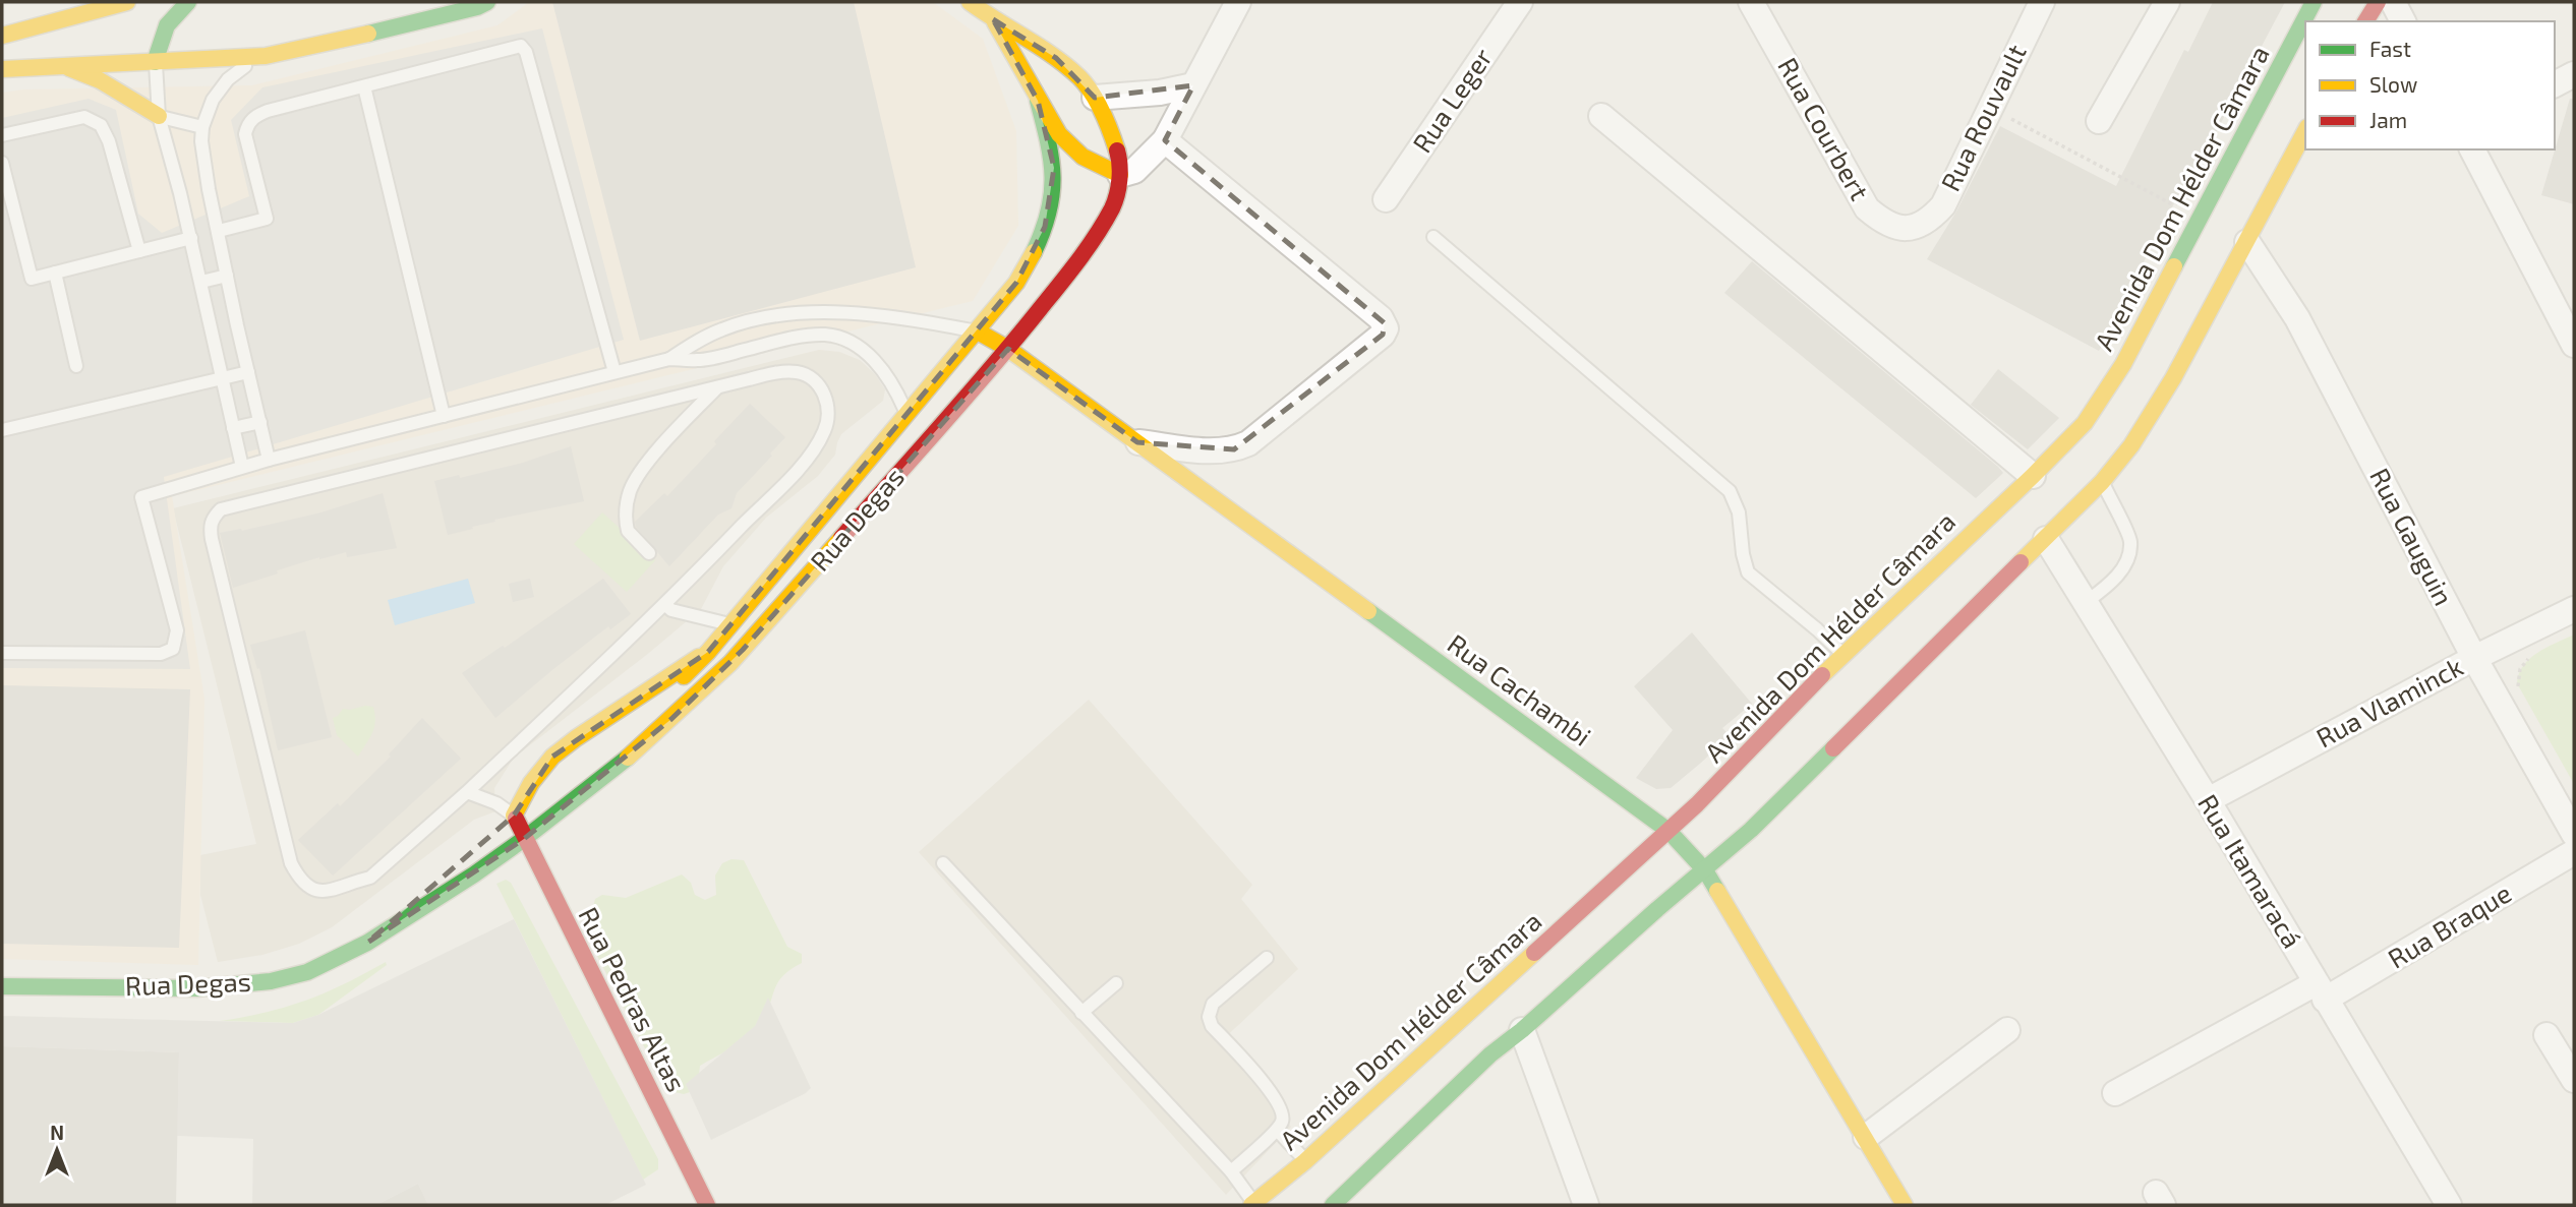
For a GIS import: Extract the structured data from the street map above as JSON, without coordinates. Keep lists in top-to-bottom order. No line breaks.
{"streets":{"main road":["Avenida Dom Hélder Câmara","Rua Degas","Rua Cachambi","Rua Pedras Altas"],"street":["Rua Leger","Rua Rouvault","Rua Courbert","Rua Gauguin","Rua Vlaminck","Rua Itamaracá","Rua Braque"]},"crossings":[["Rua Rouvault","Rua Courbert"],["Avenida Dom Hélder Câmara","Rua Cachambi"],["Rua Degas","Rua Cachambi"],["Rua Degas","Rua Pedras Altas"],["Rua Gauguin","Rua Vlaminck"],["Rua Vlaminck","Rua Itamaracá"],["Rua Itamaracá","Rua Braque"]],"legend":["Fast","Slow","Jam"],"north":"top"}
